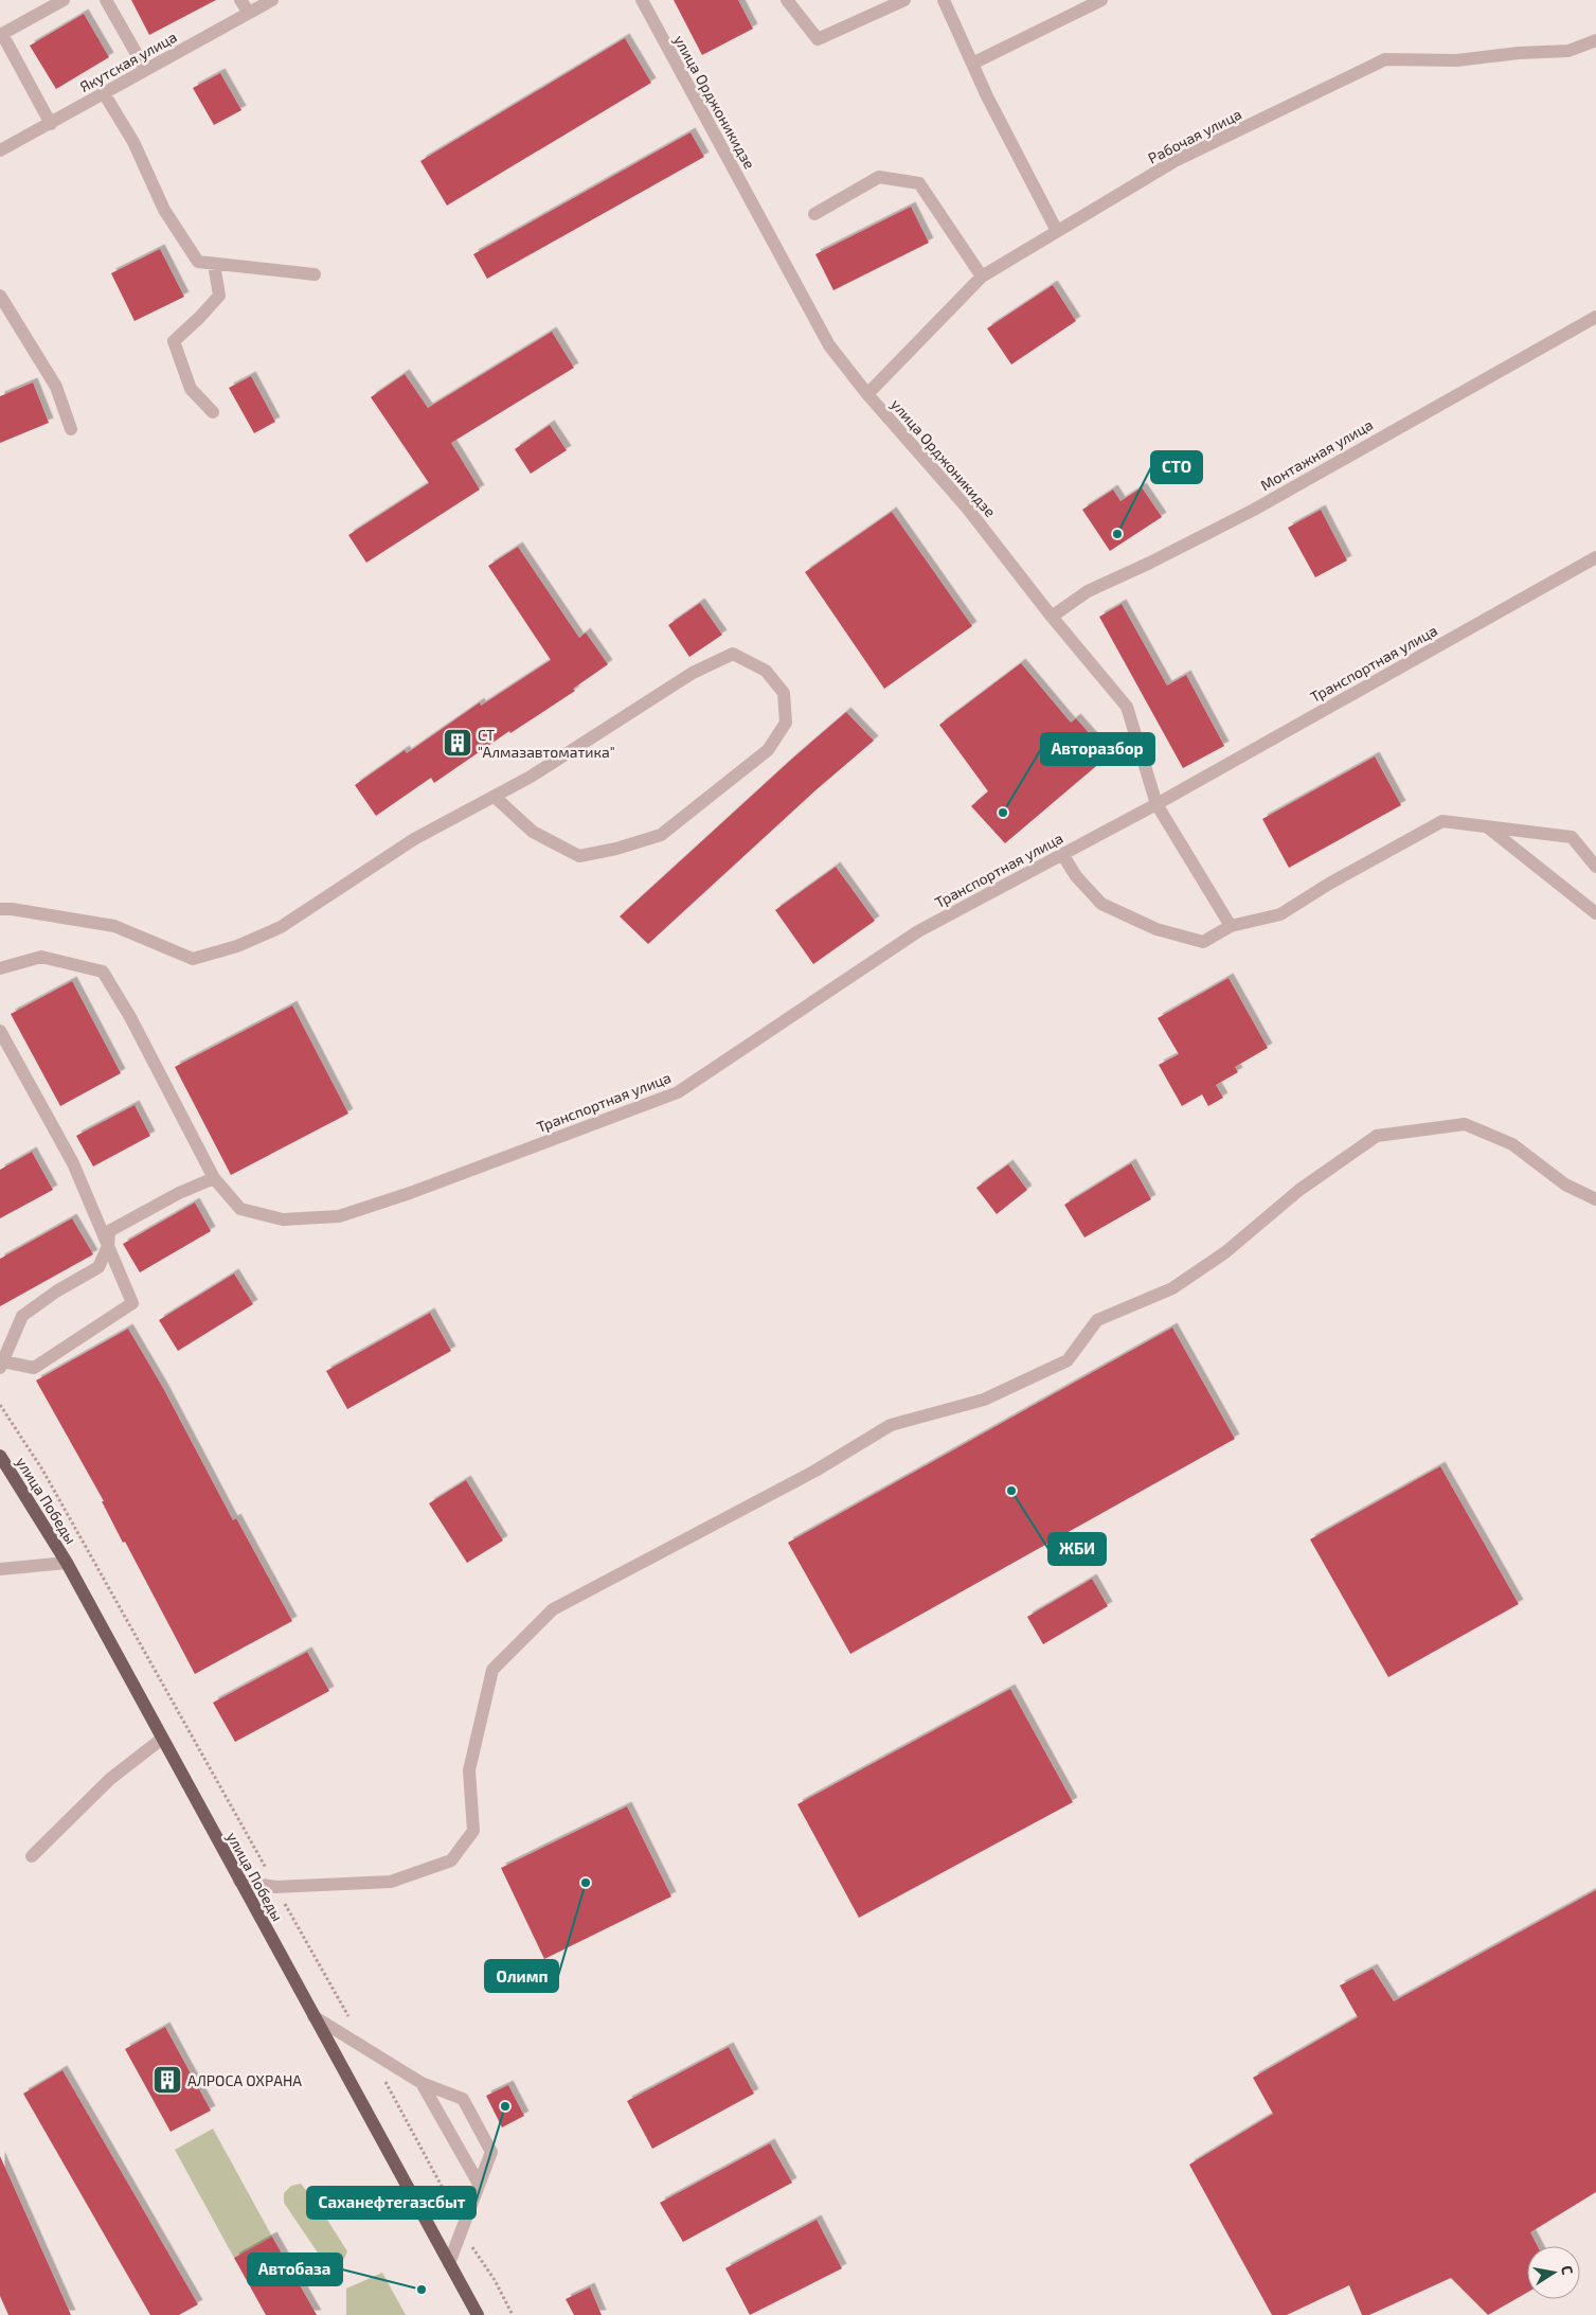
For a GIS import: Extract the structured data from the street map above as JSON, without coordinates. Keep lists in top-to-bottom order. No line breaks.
{"streets":{"main road":["улица Победы"],"street":["Якутская улица","улица Орджоникидзе","Рабочая улица","Монтажная улица","Транспортная улица"]},"crossings":[["улица Орджоникидзе","Рабочая улица"],["улица Орджоникидзе","Монтажная улица"],["улица Орджоникидзе","Транспортная улица"]],"places":{"other":["СТО","Авторазбор","ЖБИ","Олимп","Саханефтегазсбыт","Автобаза"],"building":["СТ \"Алмазавтоматика\"","АЛРОСА ОХРАНА"]},"north":"right"}
